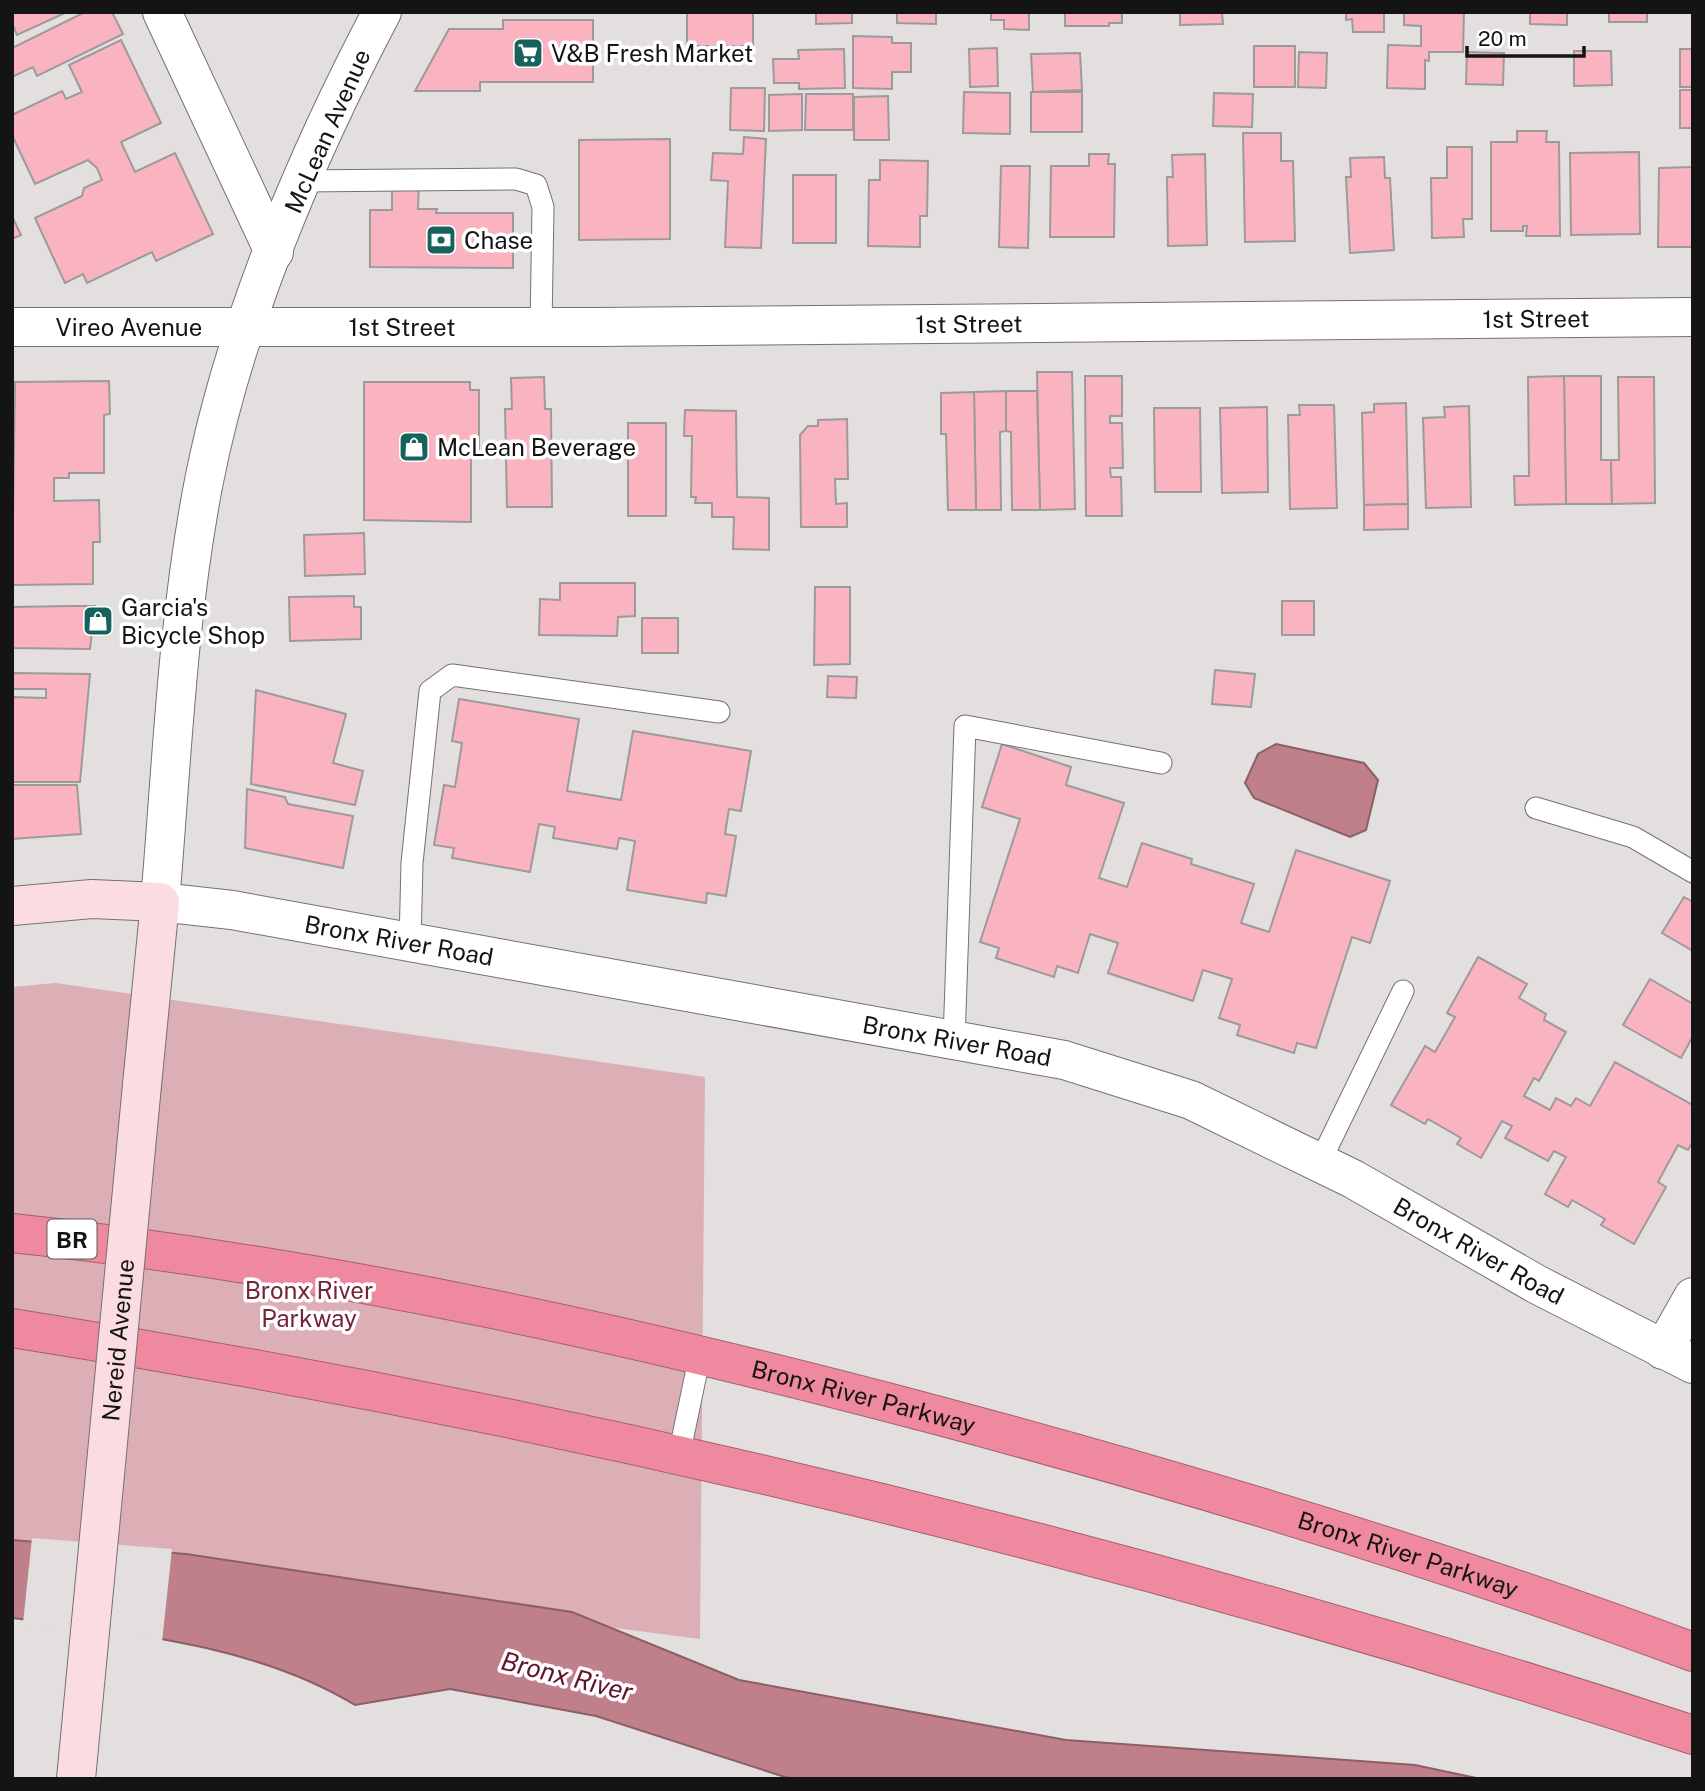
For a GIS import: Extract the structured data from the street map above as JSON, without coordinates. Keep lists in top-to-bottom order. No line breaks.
{"streets":{"highway":["BR","Bronx River Parkway"],"main road":["Nereid Avenue"],"street":["McLean Avenue","1st Street","Vireo Avenue","Bronx River Road"]},"crossings":[["McLean Avenue","1st Street"],["McLean Avenue","Vireo Avenue"],["McLean Avenue","Bronx River Road"],["McLean Avenue","Nereid Avenue"],["1st Street","Vireo Avenue"],["Bronx River Road","Nereid Avenue"]],"water":["Bronx River"],"parks":["Bronx River Parkway"],"places":{"supermarket":["V&B Fresh Market"],"bank":["Chase"],"shop":["McLean Beverage","Garcia's Bicycle Shop"]},"scale_bar":"20 m"}
